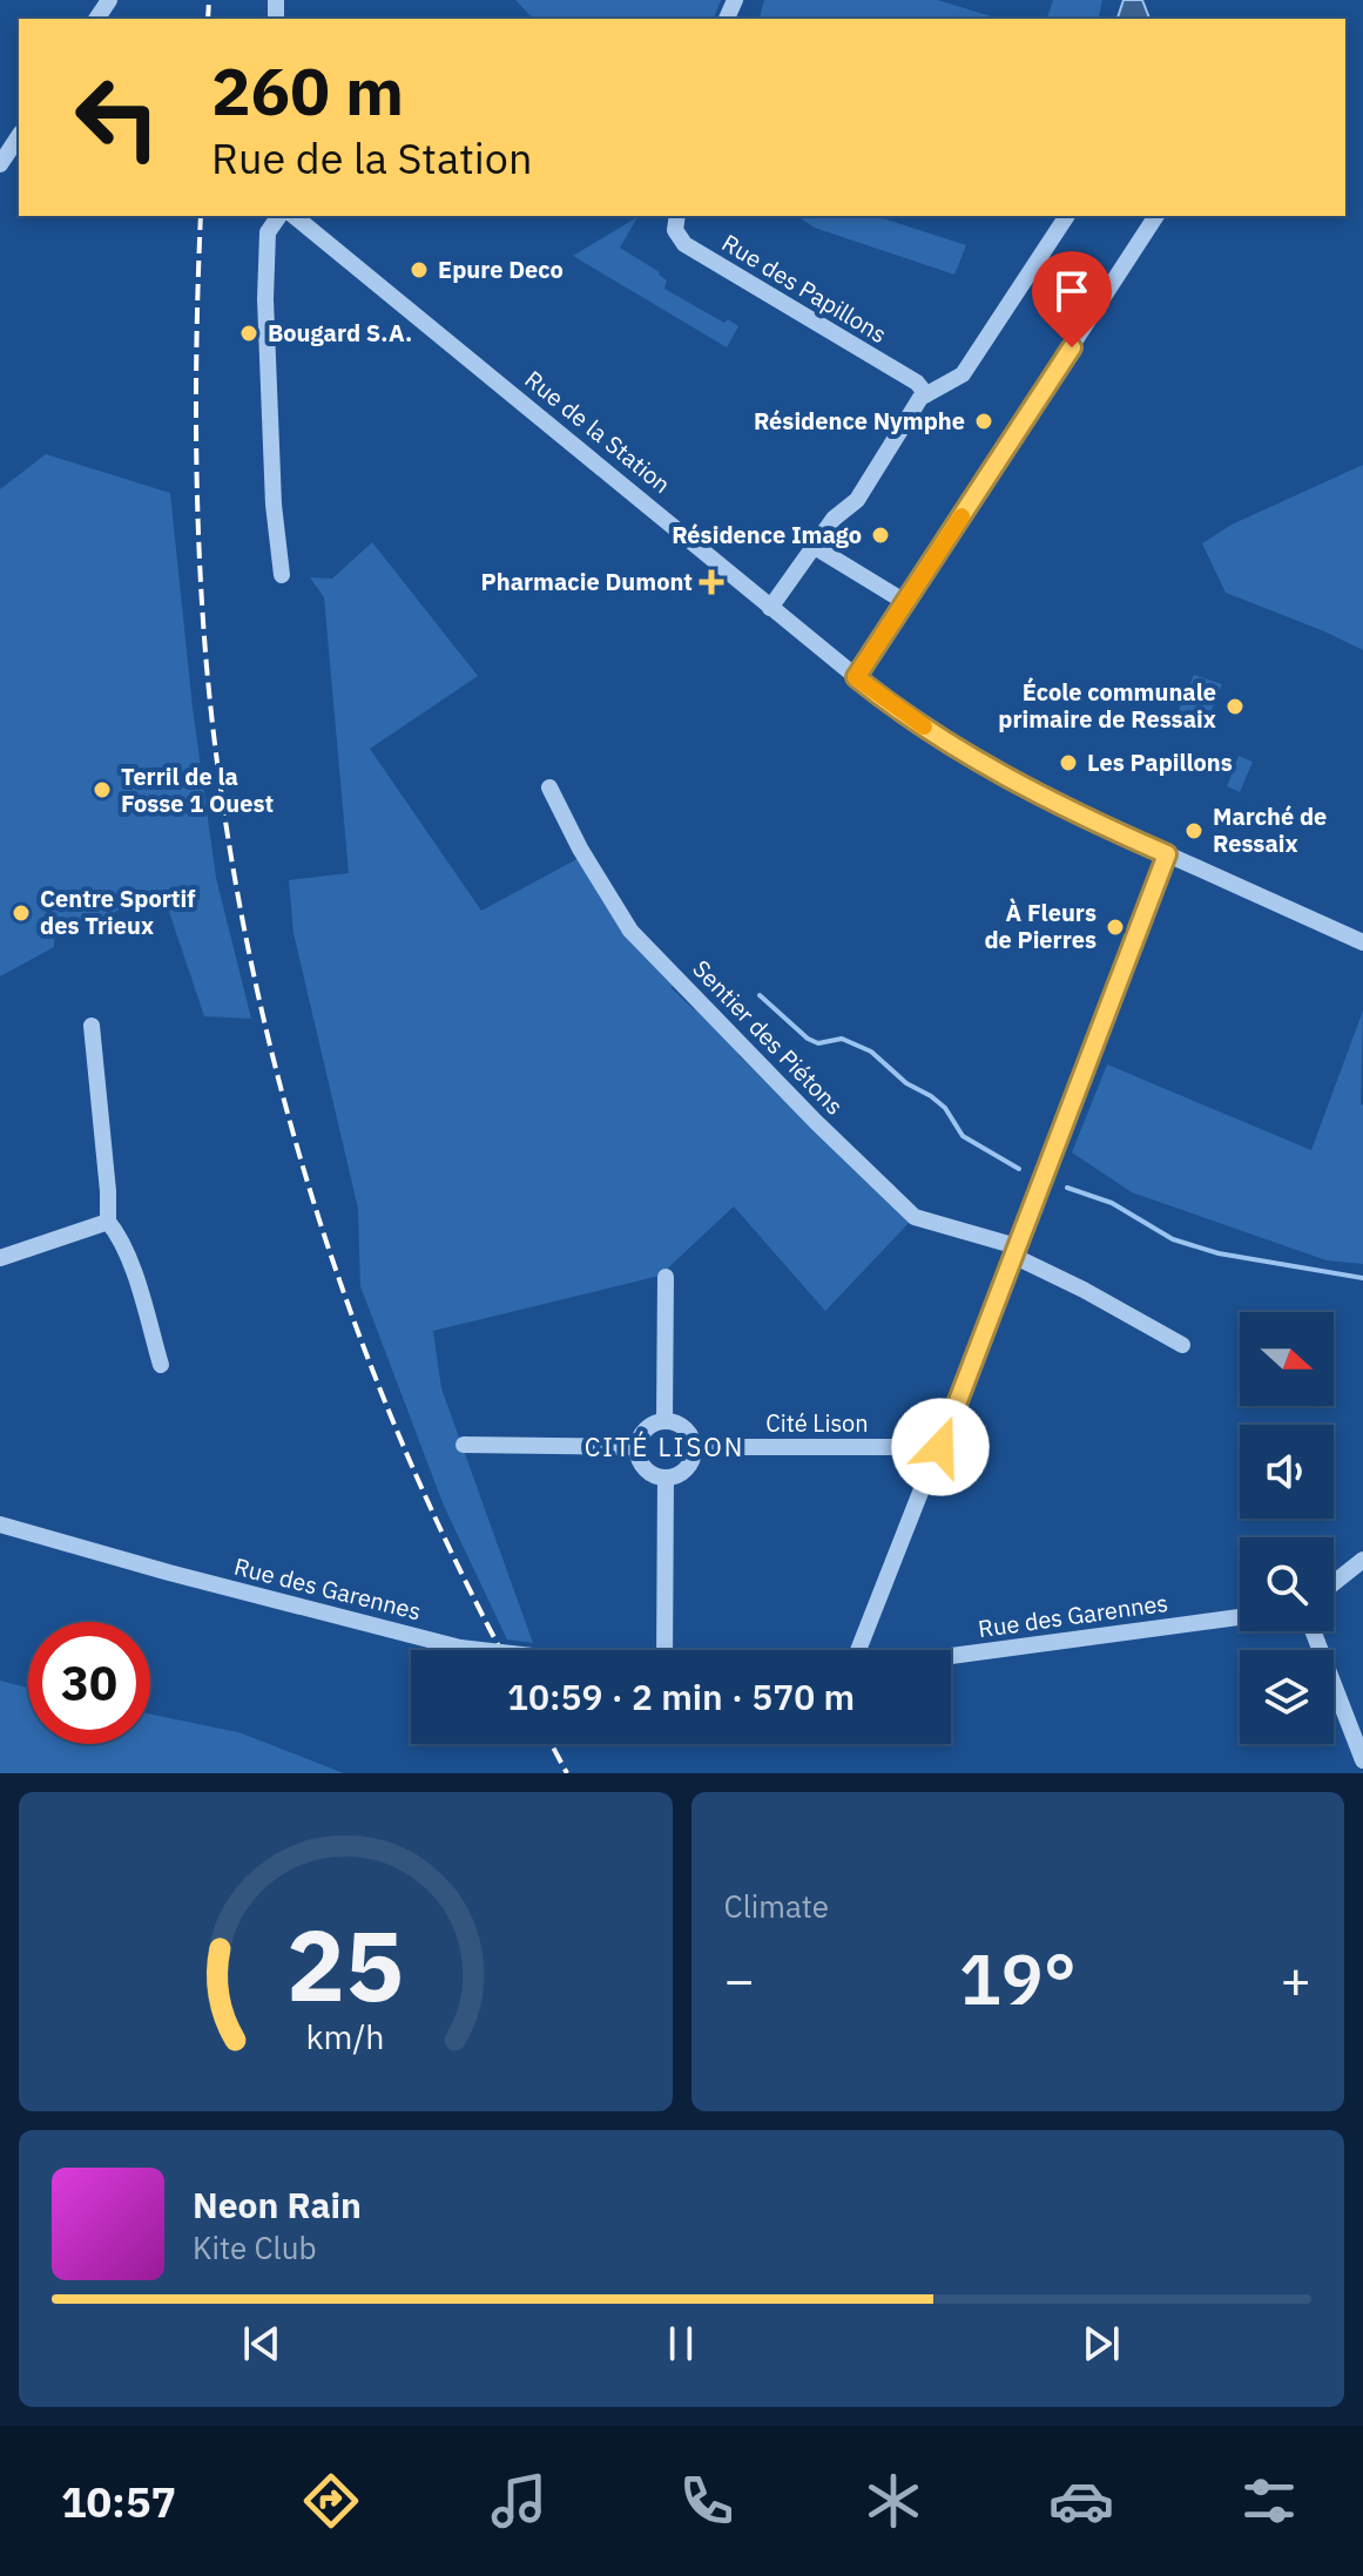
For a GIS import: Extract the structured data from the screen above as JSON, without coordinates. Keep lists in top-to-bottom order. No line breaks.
{"streets":{"street":["Rue des Papillons","Rue de la Station","Sentier des Piétons","Cité Lison","Rue des Garennes"]},"districts":["CITÉ LISON"],"places":{"other":["Epure Deco","Bougard S.A.","Résidence Nymphe","Résidence Imago","École communale primaire de Ressaix","Les Papillons","Terril de la Fosse 1 Ouest","Marché de Ressaix","Centre Sportif des Trieux","À Fleurs de Pierres"],"health":["Pharmacie Dumont"]},"north":"right","page":{"turn":["260 m","Rue de la Station"],"limit":"30","trip":"10:59 · 2 min · 570 m","tile":"Climate","heat":["−","19°","+"],"song":["Neon Rain","Kite Club"],"tabs":"10:57","gauge":["25","km/h"]}}
